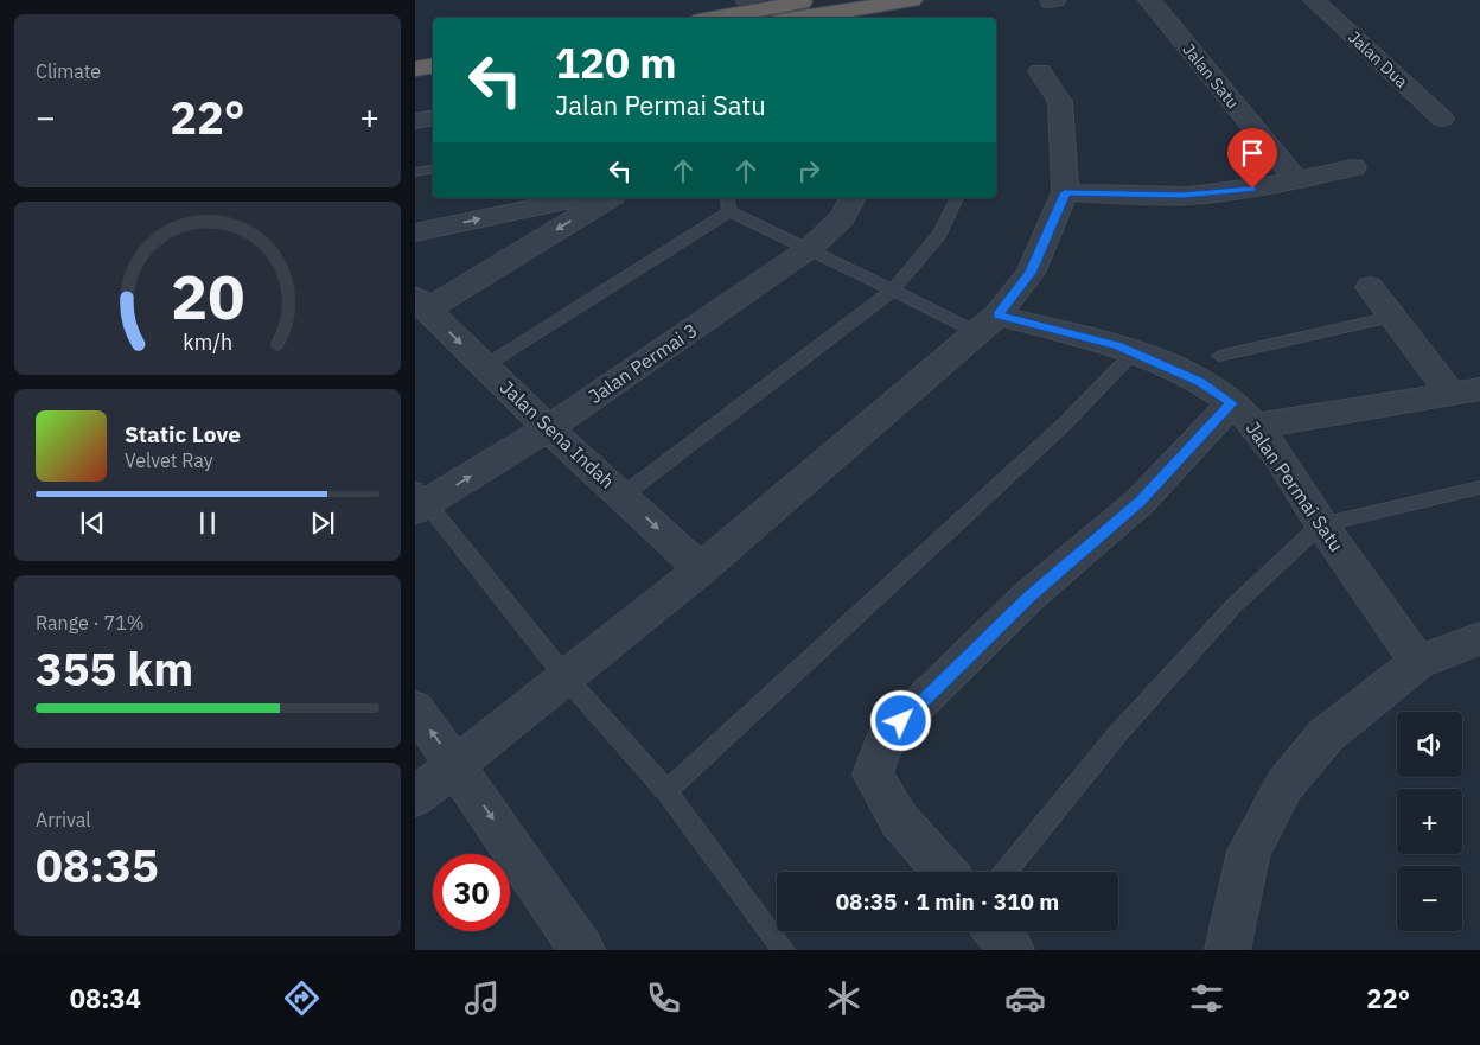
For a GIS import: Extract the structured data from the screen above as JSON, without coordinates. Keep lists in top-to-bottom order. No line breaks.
{"streets":{"street":["Jalan Dua","Jalan Satu","Jalan Permai 3","Jalan Sena Indah","Jalan Permai Satu"]},"crossings":[["Jalan Permai 3","Jalan Sena Indah"]],"one_way":["Jalan Sena Indah"],"page":{"tile":["Climate",["Range · 71%","355 km"],["Arrival","08:35"]],"turn":["120 m","Jalan Permai Satu"],"heat":["−","22°","+"],"song":["Static Love","Velvet Ray"],"map_buttons":["+","−"],"limit":"30","trip":"08:35 · 1 min · 310 m","tabs":["08:34","22°"],"gauge":["20","km/h"]}}
